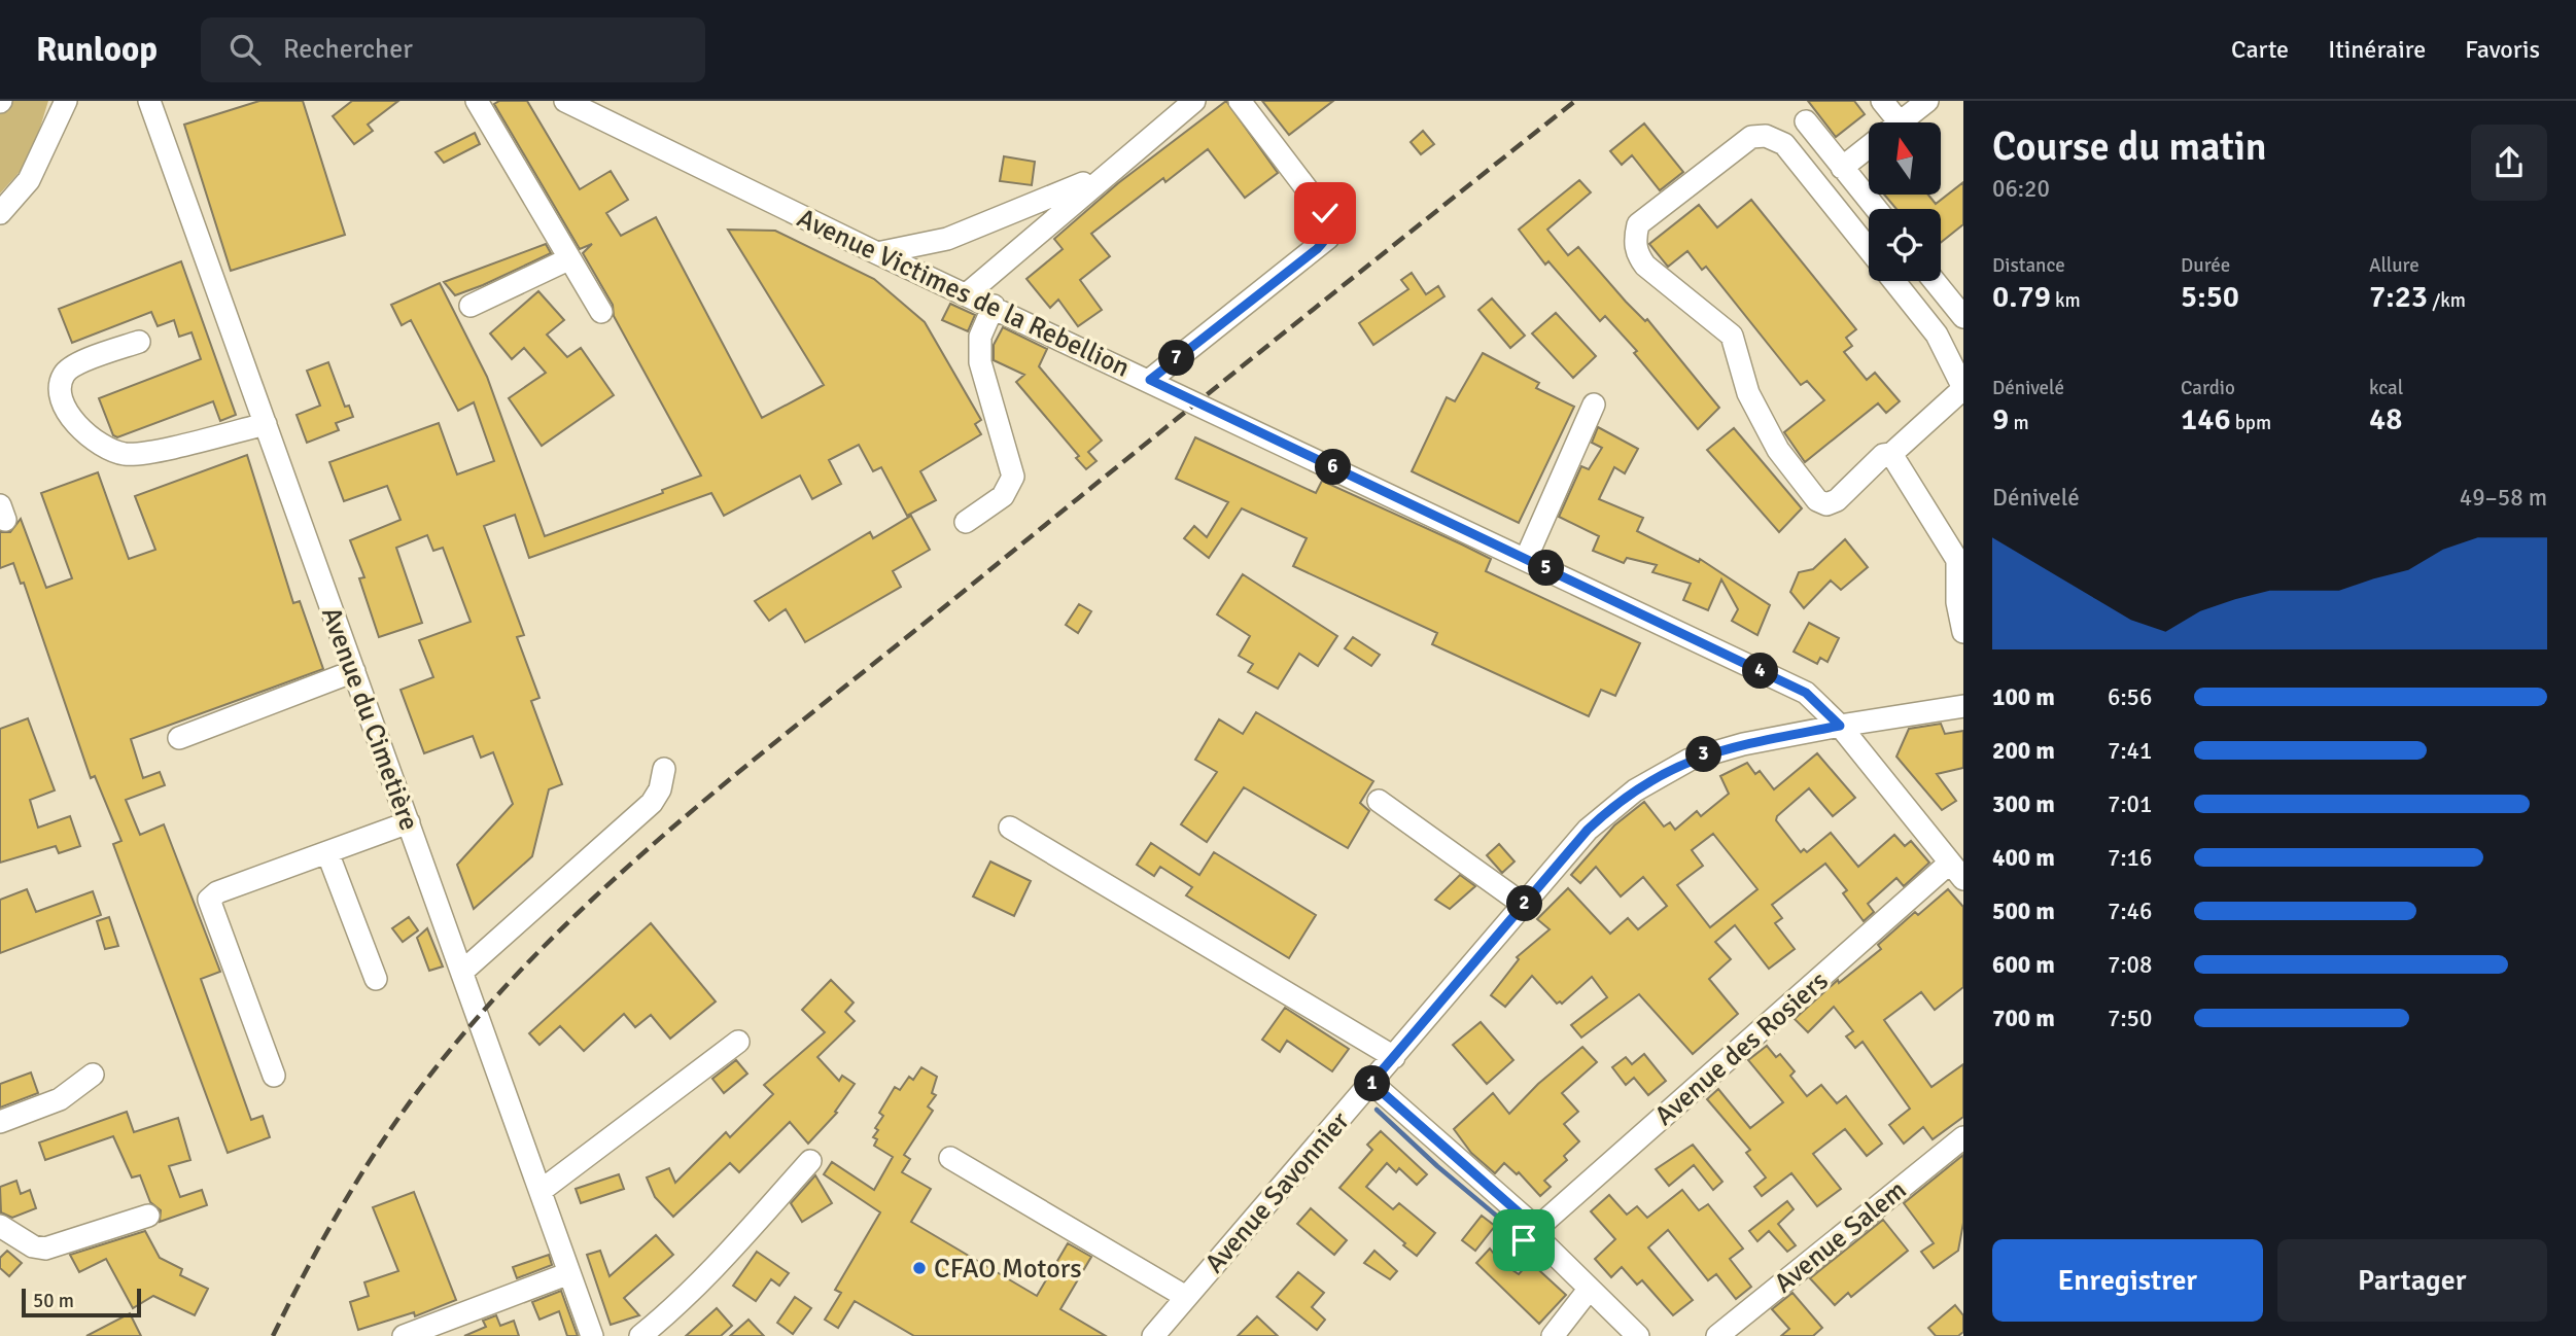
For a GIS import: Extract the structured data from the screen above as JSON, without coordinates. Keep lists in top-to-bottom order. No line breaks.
{"streets":{"street":["Avenue Victimes de la Rebellion","Avenue du Cimetière","Avenue des Rosiers","Avenue Savonnier","Avenue Salem"]},"crossings":[["Avenue Victimes de la Rebellion","Avenue des Rosiers"],["Avenue Victimes de la Rebellion","Avenue Savonnier"]],"places":["CFAO Motors"],"scale_bar":"50 m","north":"top","page":{"header":"Runloop","search":"Rechercher","nav":["Carte","Itinéraire","Favoris"],"heading":["Course du matin","06:20"],"stats":[["Distance","0.79 km"],["Durée","5:50"],["Allure","7:23 /km"],["Dénivelé","9 m"],["Cardio","146 bpm"],["kcal","48"]],"pins":["7","6","5","4","3","2","1"],"chart":["Dénivelé","49–58 m"],"list":[{"name":"100 m","note":"6:56"},{"name":"200 m","note":"7:41"},{"name":"300 m","note":"7:01"},{"name":"400 m","note":"7:16"},{"name":"500 m","note":"7:46"},{"name":"600 m","note":"7:08"},{"name":"700 m","note":"7:50"}],"buttons":["Enregistrer","Partager"],"scale":"50 m"}}
